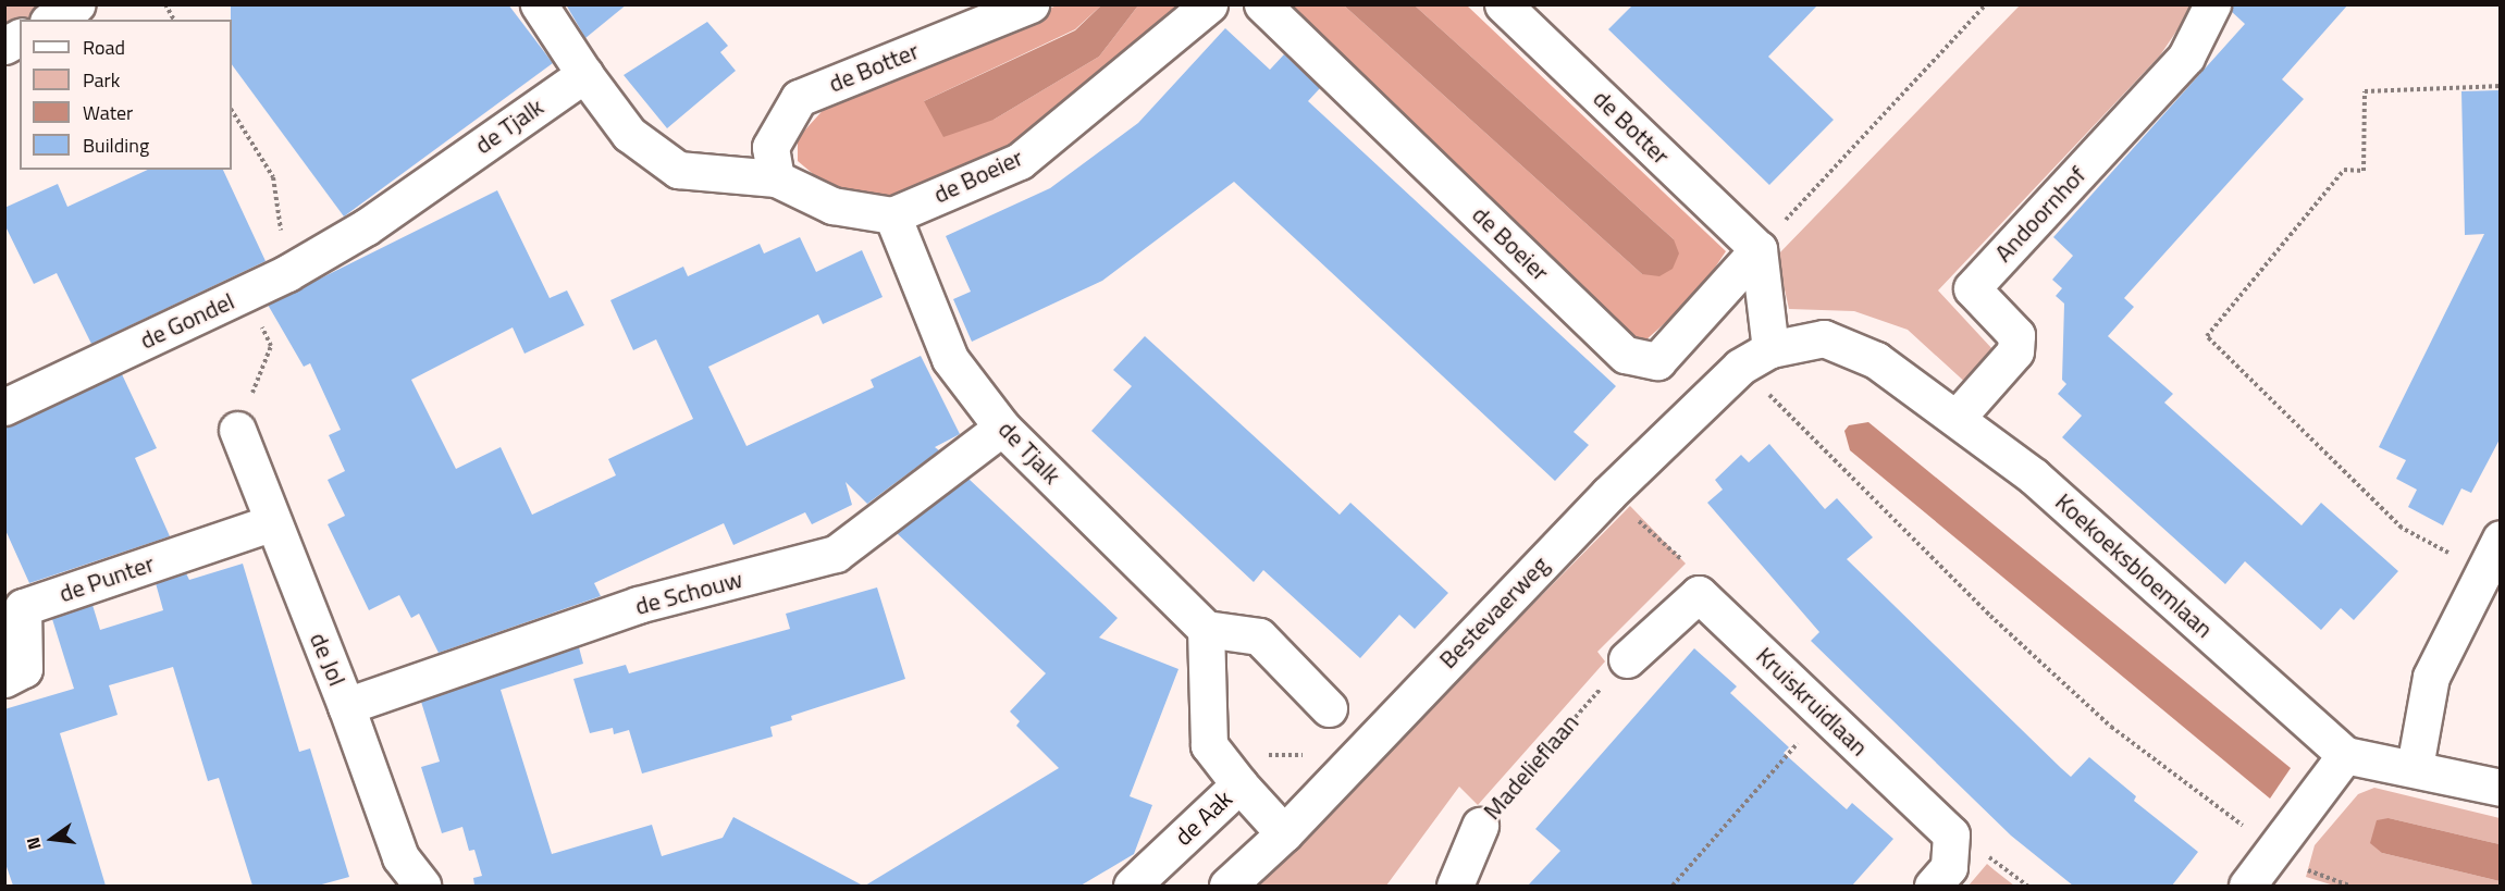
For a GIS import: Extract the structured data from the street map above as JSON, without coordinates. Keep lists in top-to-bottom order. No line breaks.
{"streets":{"street":["de Botter","de Tjalk","de Boeier","Andoornhof","de Gondel","Koekoeksbloemlaan","de Punter","de Schouw","Bestevaerweg","de Jol","Kruiskruidlaan","Madelieflaan","de Aak"]},"crossings":[["de Botter","de Boeier"],["de Tjalk","de Boeier"],["de Tjalk","de Gondel"],["de Tjalk","de Schouw"],["de Tjalk","de Aak"],["Andoornhof","Koekoeksbloemlaan"],["Koekoeksbloemlaan","Bestevaerweg"],["de Punter","de Jol"],["de Schouw","de Jol"]],"legend":["Road","Park","Water","Building"],"north":"left"}
